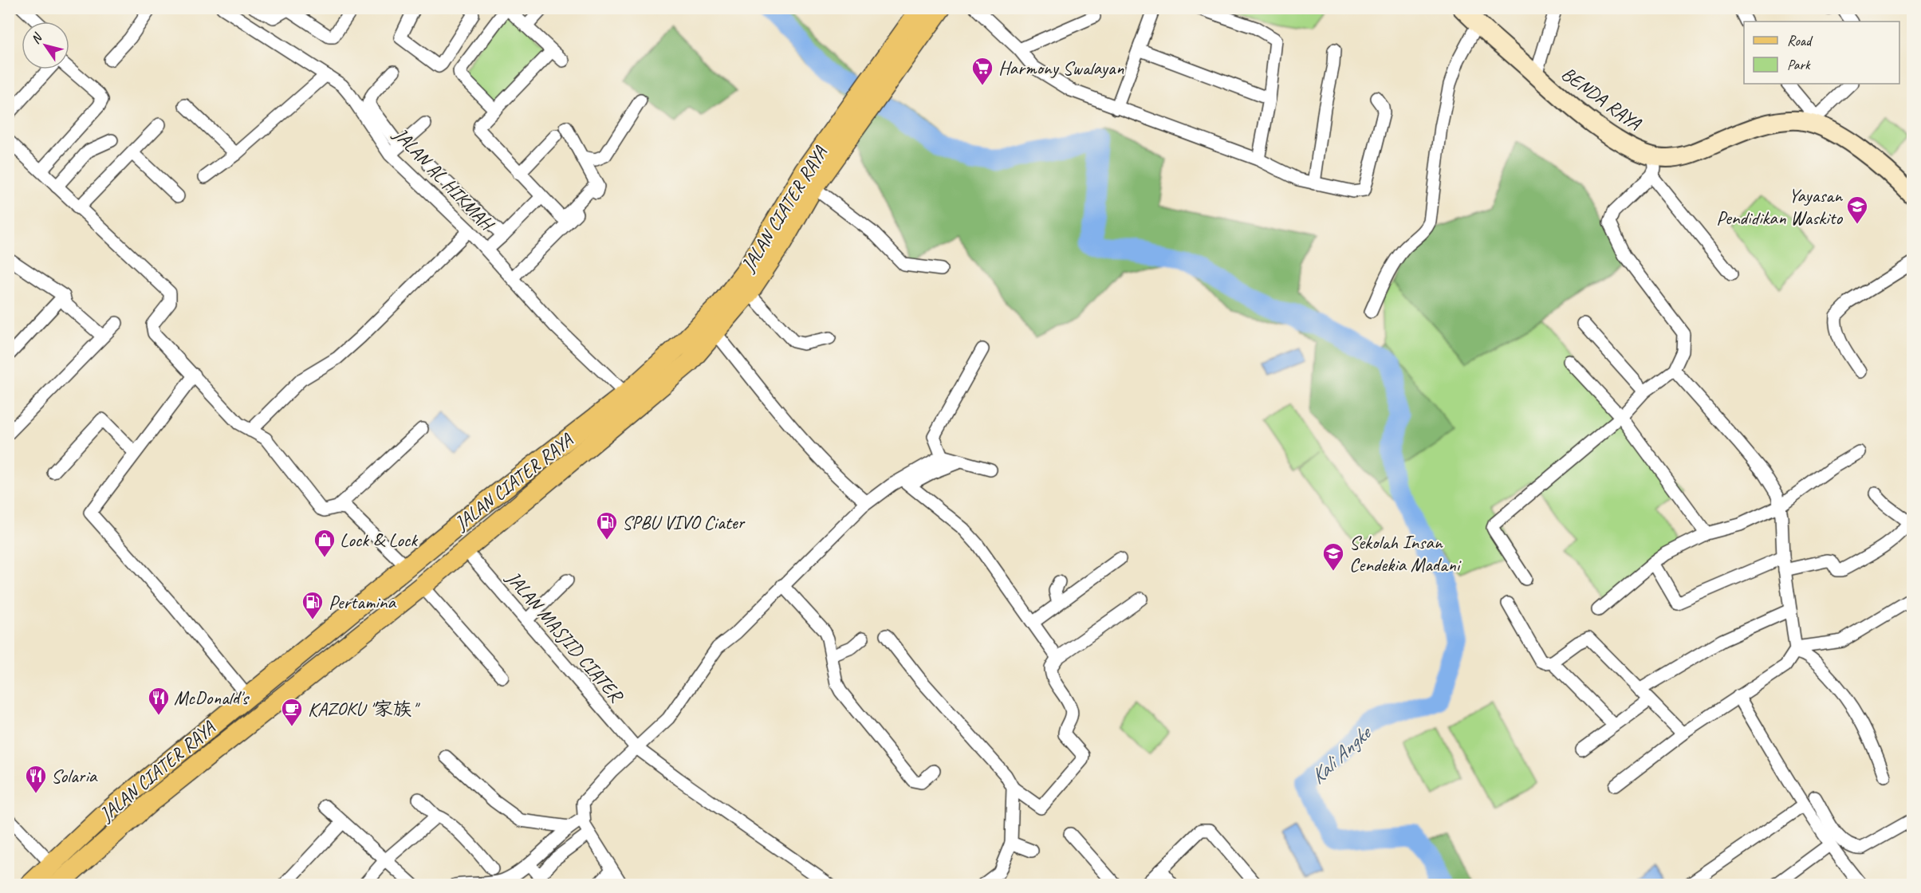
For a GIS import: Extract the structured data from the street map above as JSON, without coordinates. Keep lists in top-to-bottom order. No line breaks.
{"streets":{"main road":["JALAN CIATER RAYA"],"street":["BENDA RAYA","JALAN AL HIKMAH","JALAN MASJID CIATER"]},"crossings":[["JALAN AL HIKMAH","JALAN CIATER RAYA"],["JALAN CIATER RAYA","JALAN MASJID CIATER"]],"water":["Kali Angke"],"places":{"supermarket":["Harmony Swalayan"],"school or university":["Yayasan Pendidikan Waskito","Sekolah Insan Cendekia Madani"],"fuel station":["SPBU VIVO Ciater","Pertamina"],"shop":["Lock & Lock"],"restaurant":["McDonald's","Solaria"],"cafe":["KAZOKU \"家族\""]},"legend":["Road","Park"],"north":"top left"}
